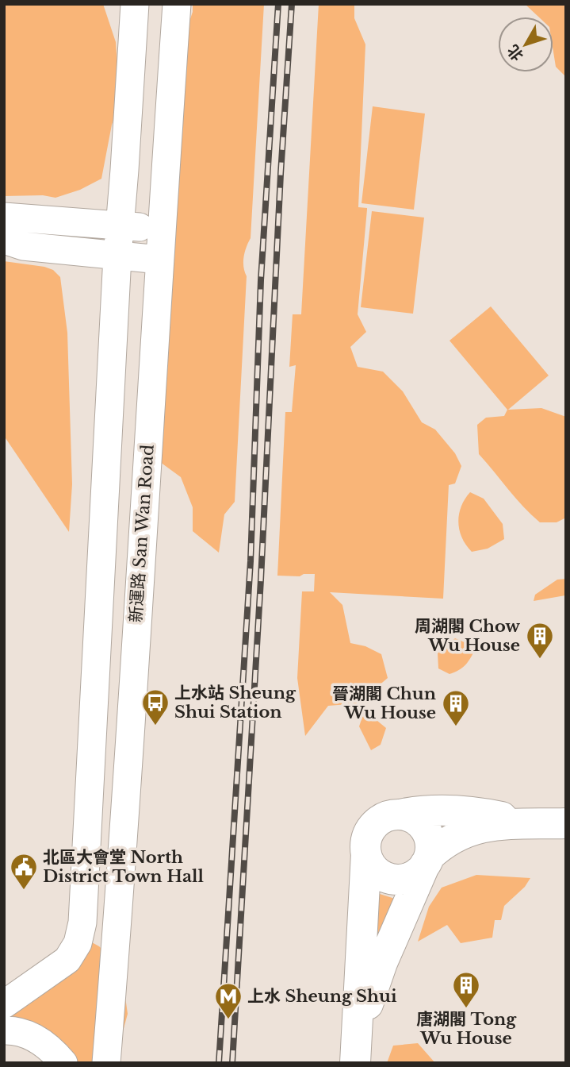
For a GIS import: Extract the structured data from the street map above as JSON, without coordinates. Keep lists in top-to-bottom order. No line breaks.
{"streets":{"street":["新運路 San Wan Road"]},"places":{"building":["周湖閣 Chow Wu House","晉湖閣 Chun Wu House","唐湖閣 Tong Wu House"],"bus stop":["上水站 Sheung Shui Station"],"public building":["北區大會堂 North District Town Hall"],"metro station":["上水 Sheung Shui"]},"north":"bottom left"}
